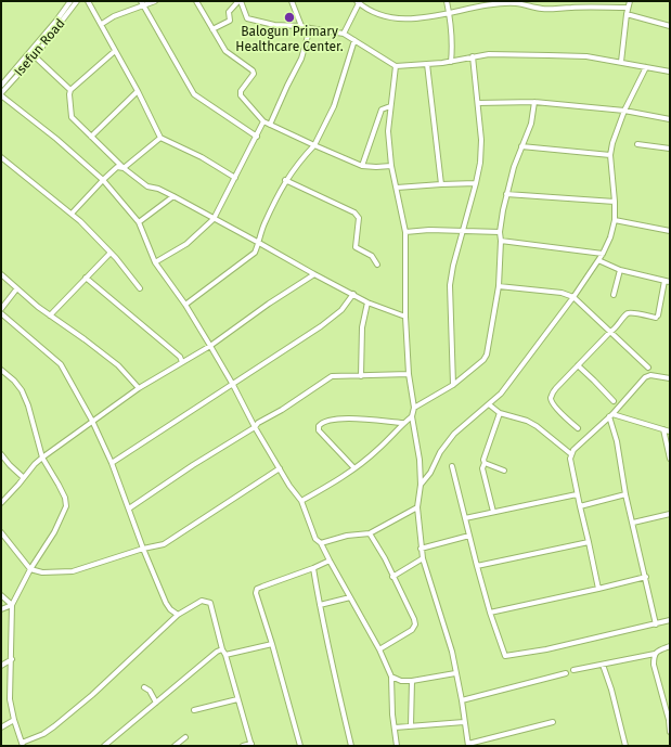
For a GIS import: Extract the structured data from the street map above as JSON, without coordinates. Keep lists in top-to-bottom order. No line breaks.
{"streets":{"street":["Isefun Road"]},"places":["Balogun Primary Healthcare Center."]}
